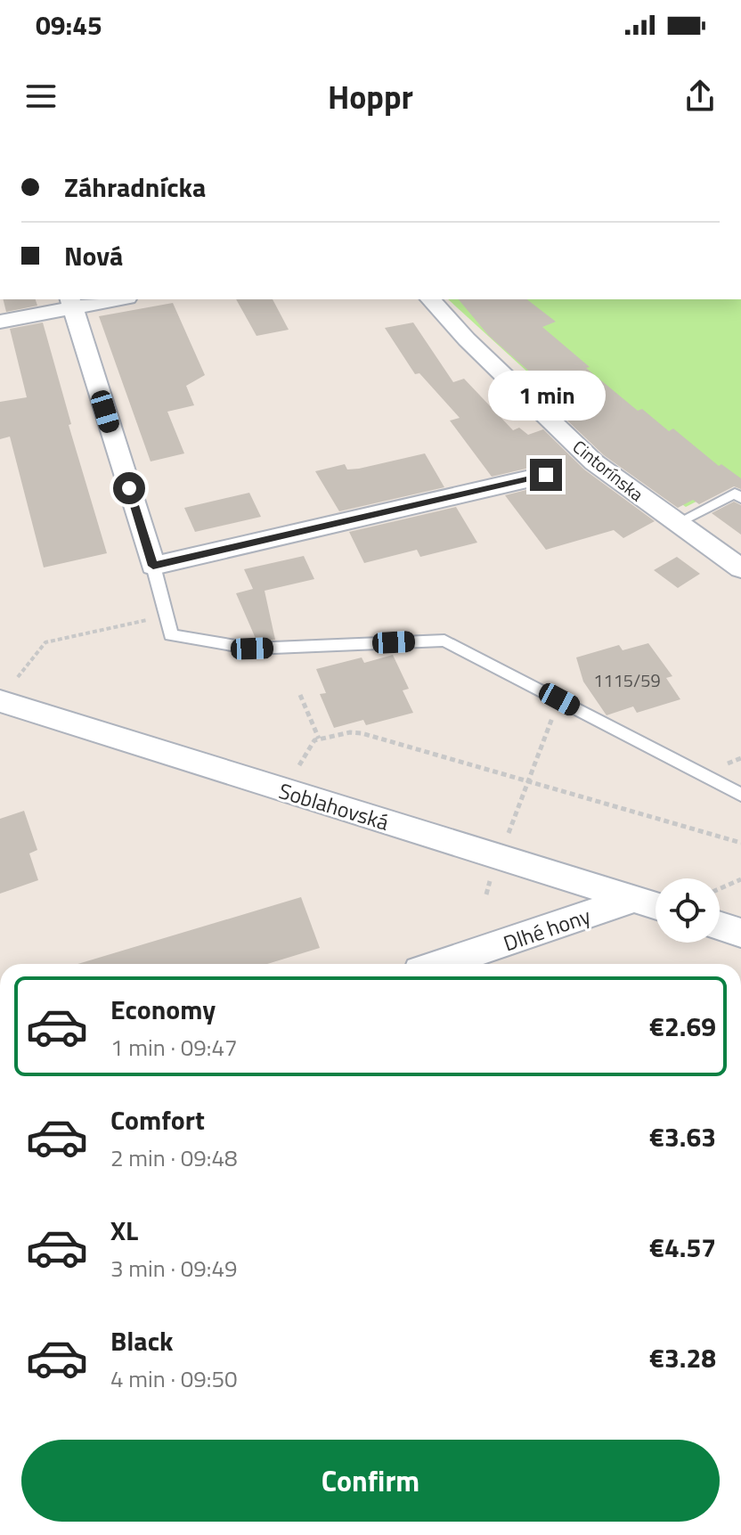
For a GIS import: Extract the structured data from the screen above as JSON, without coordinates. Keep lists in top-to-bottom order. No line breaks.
{"streets":{"street":["Cintorínska","Soblahovská","Dlhé hony"]},"crossings":[["Soblahovská","Dlhé hony"]],"house_numbers":["1115/59"],"page":{"status":"09:45","header":"Hoppr","banner":["Záhradnícka","Nová"],"bubble":"1 min","list":[{"name":"Economy","note":"1 min · 09:47","value":"€2.69"},{"name":"Comfort","note":"2 min · 09:48","value":"€3.63"},{"name":"XL","note":"3 min · 09:49","value":"€4.57"},{"name":"Black","note":"4 min · 09:50","value":"€3.28"}],"buttons":"Confirm"}}
